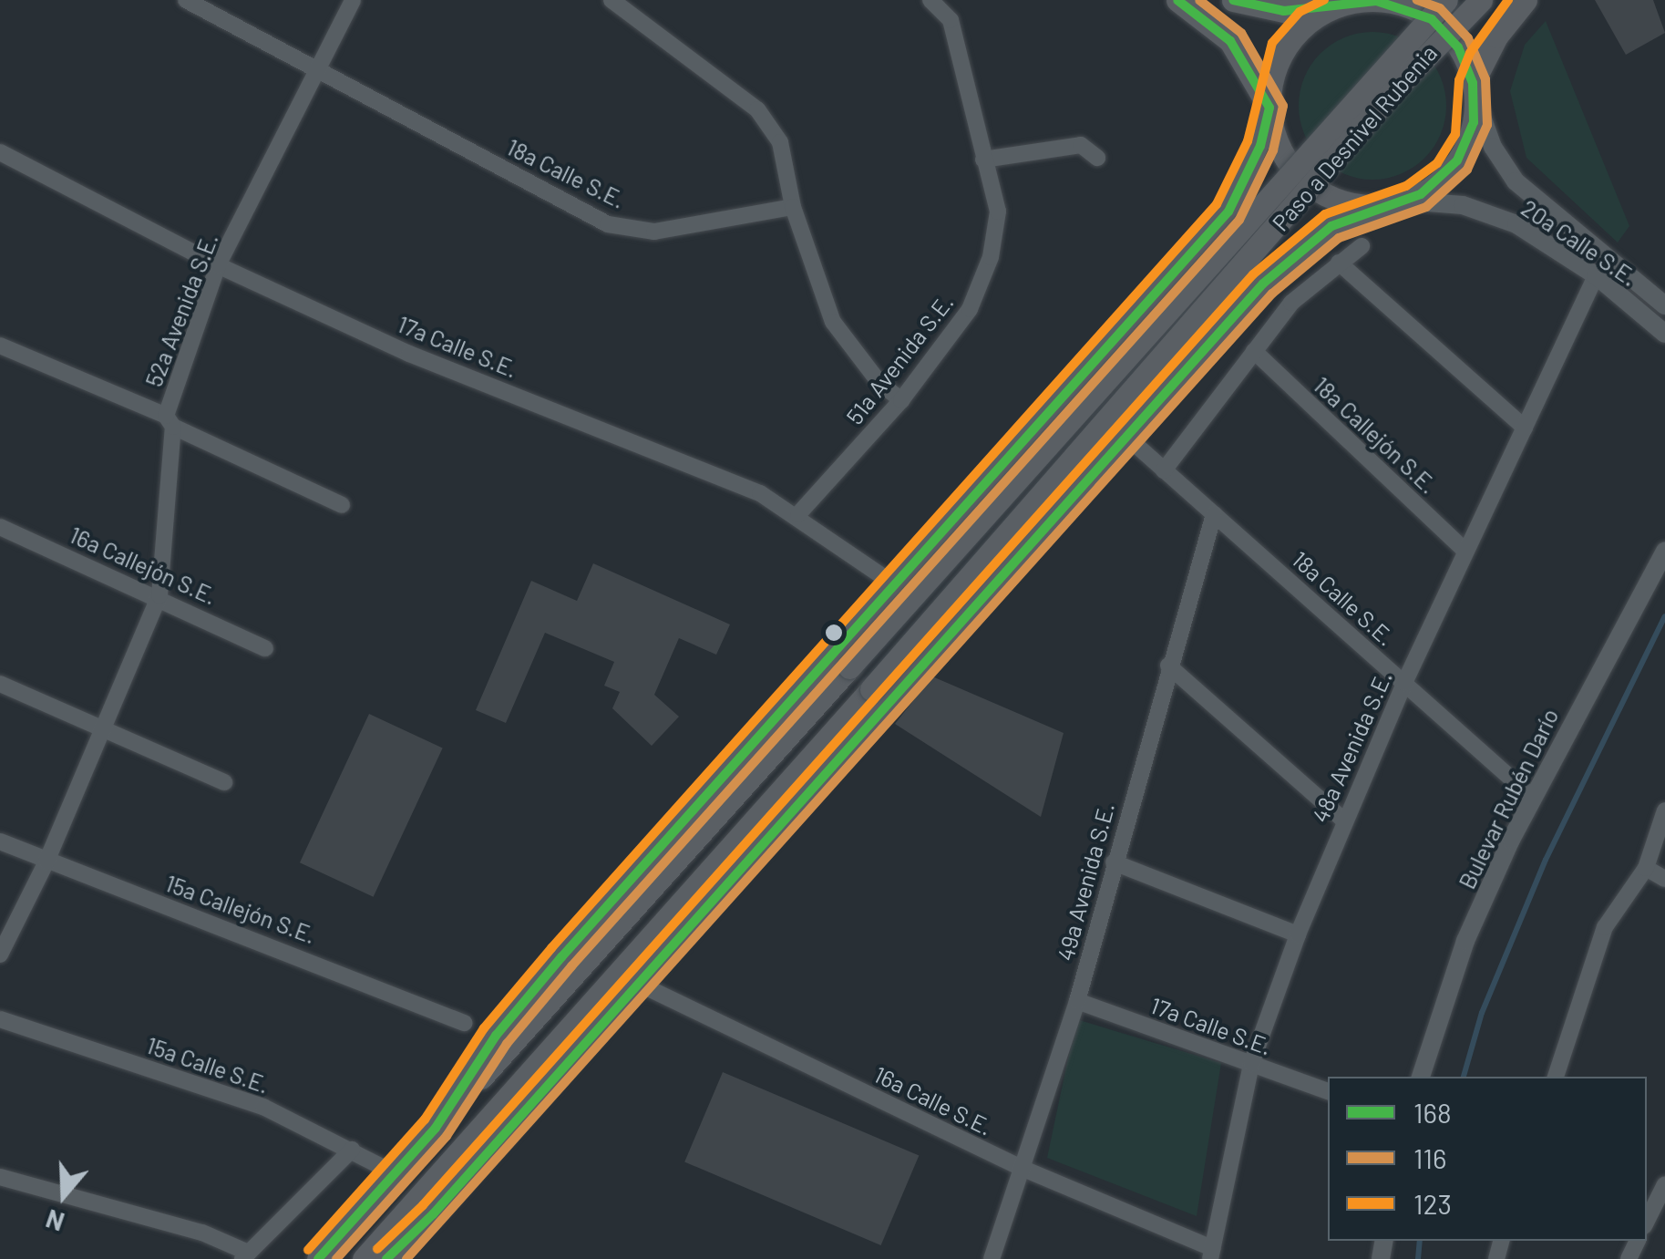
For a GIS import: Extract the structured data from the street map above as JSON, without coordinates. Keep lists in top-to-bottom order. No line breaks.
{"streets":{"main road":["Paso a Desnivel Rubenia"],"street":["18a Calle S.E.","20a Calle S.E.","52a Avenida S.E.","17a Calle S.E.","51a Avenida S.E.","18a Callejón S.E.","16a Callejón S.E.","48a Avenida S.E.","Bulevar Rubén Darío","49a Avenida S.E.","15a Callejón S.E.","15a Calle S.E.","16a Calle S.E."]},"crossings":[["18a Calle S.E.","52a Avenida S.E."],["18a Calle S.E.","48a Avenida S.E."],["18a Calle S.E.","Bulevar Rubén Darío"],["18a Calle S.E.","49a Avenida S.E."],["20a Calle S.E.","48a Avenida S.E."],["52a Avenida S.E.","17a Calle S.E."],["52a Avenida S.E.","16a Callejón S.E."],["52a Avenida S.E.","15a Callejón S.E."],["17a Calle S.E.","51a Avenida S.E."],["17a Calle S.E.","48a Avenida S.E."],["17a Calle S.E.","49a Avenida S.E."],["18a Callejón S.E.","48a Avenida S.E."],["48a Avenida S.E.","16a Calle S.E."],["49a Avenida S.E.","16a Calle S.E."]],"lines":["transit line 168","transit line 116","transit line 123"],"legend":["168","116","123"],"north":"bottom"}
